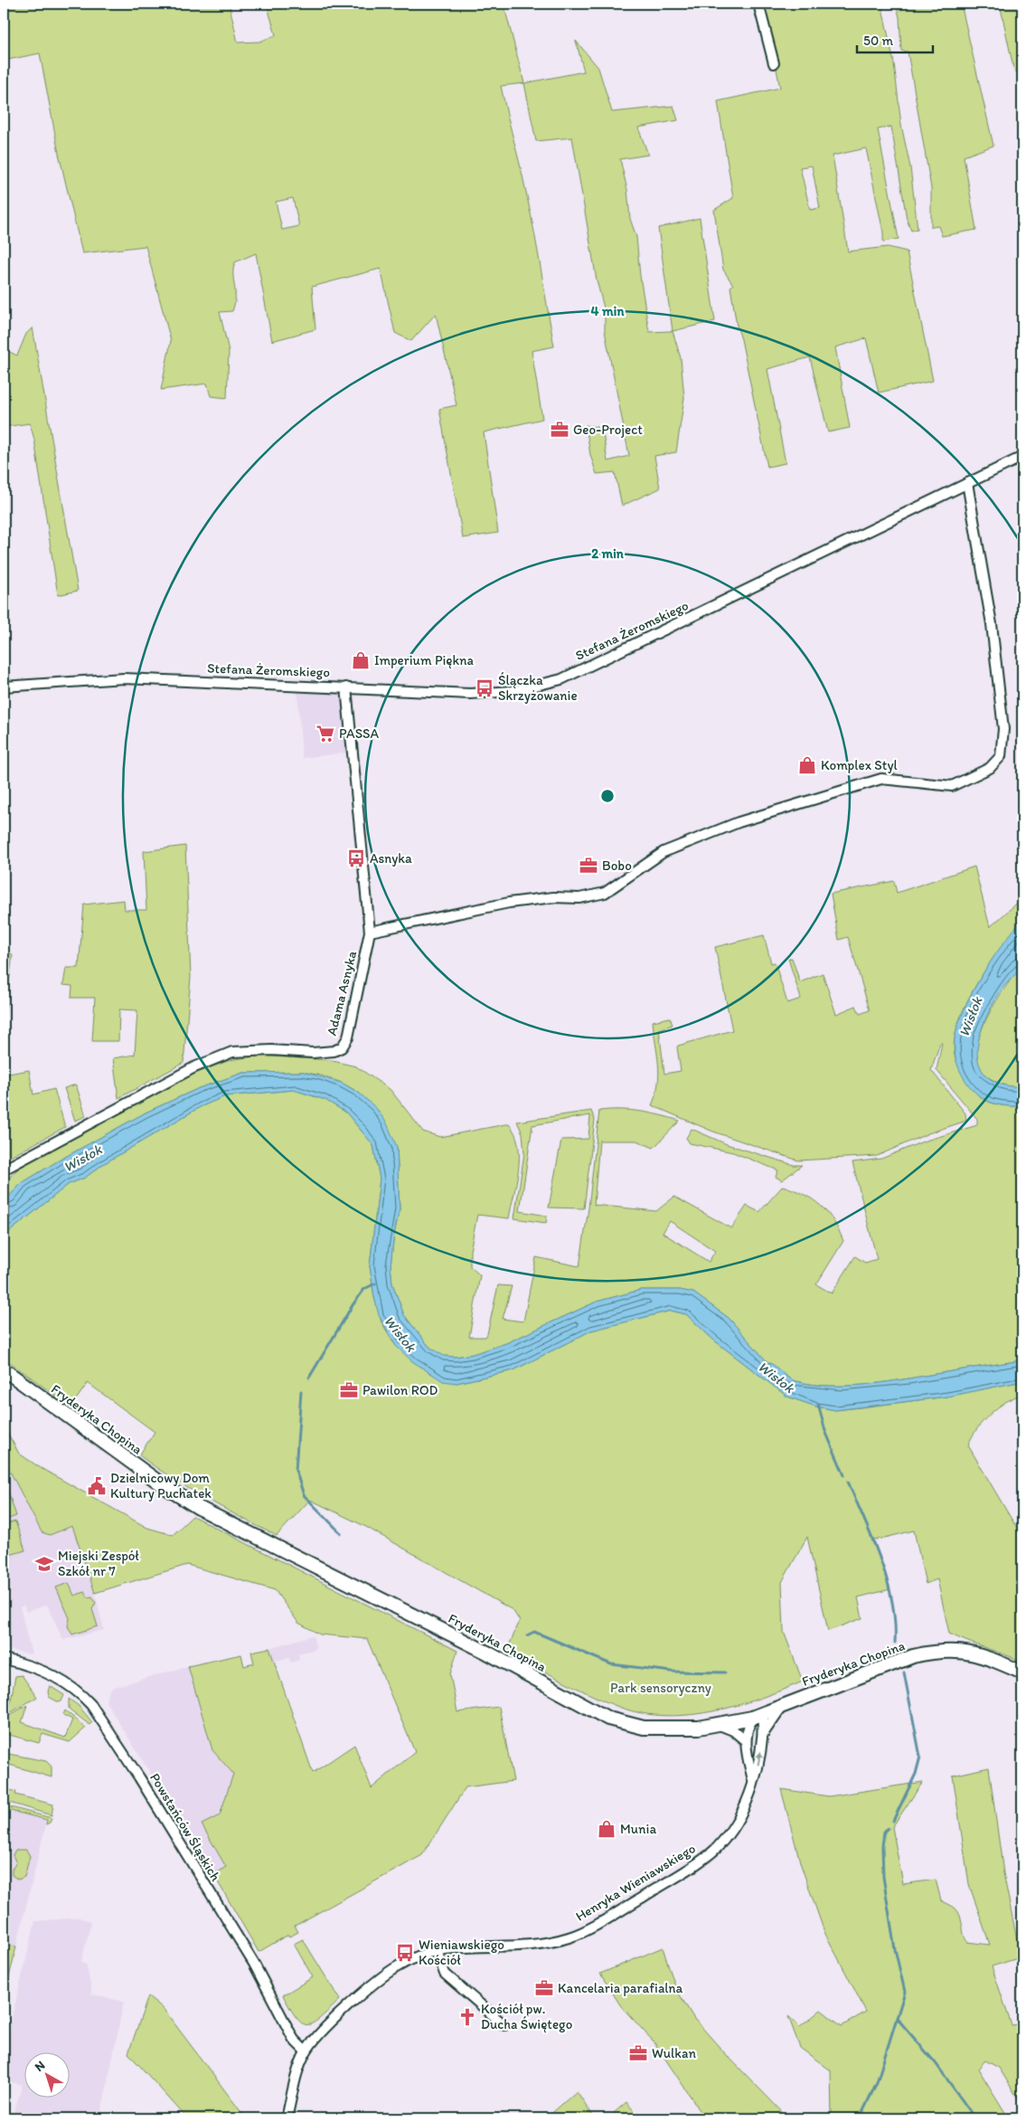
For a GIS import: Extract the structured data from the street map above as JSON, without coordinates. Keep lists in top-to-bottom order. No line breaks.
{"streets":{"street":["Stefana Żeromskiego","Adama Asnyka","Fryderyka Chopina","Powstańców Śląskich","Henryka Wieniawskiego"]},"crossings":[["Stefana Żeromskiego","Adama Asnyka"],["Fryderyka Chopina","Henryka Wieniawskiego"],["Powstańców Śląskich","Henryka Wieniawskiego"]],"water":["Wisłok"],"parks":["Park sensoryczny"],"places":{"office":["Geo-Project","Bobo","Pawilon ROD","Kancelaria parafialna","Wulkan"],"shop":["Imperium Piękna","Komplex Styl","Munia"],"bus stop":["Ślączka Skrzyżowanie","Asnyka","Wieniawskiego Kościół"],"supermarket":["PASSA"],"public building":["Dzielnicowy Dom Kultury Puchatek"],"school or university":["Miejski Zespół Szkół nr 7"],"church":["Kościół pw. Ducha Świętego"]},"scale_bar":"50 m","north":"top left","rings":["4 min","2 min"]}
